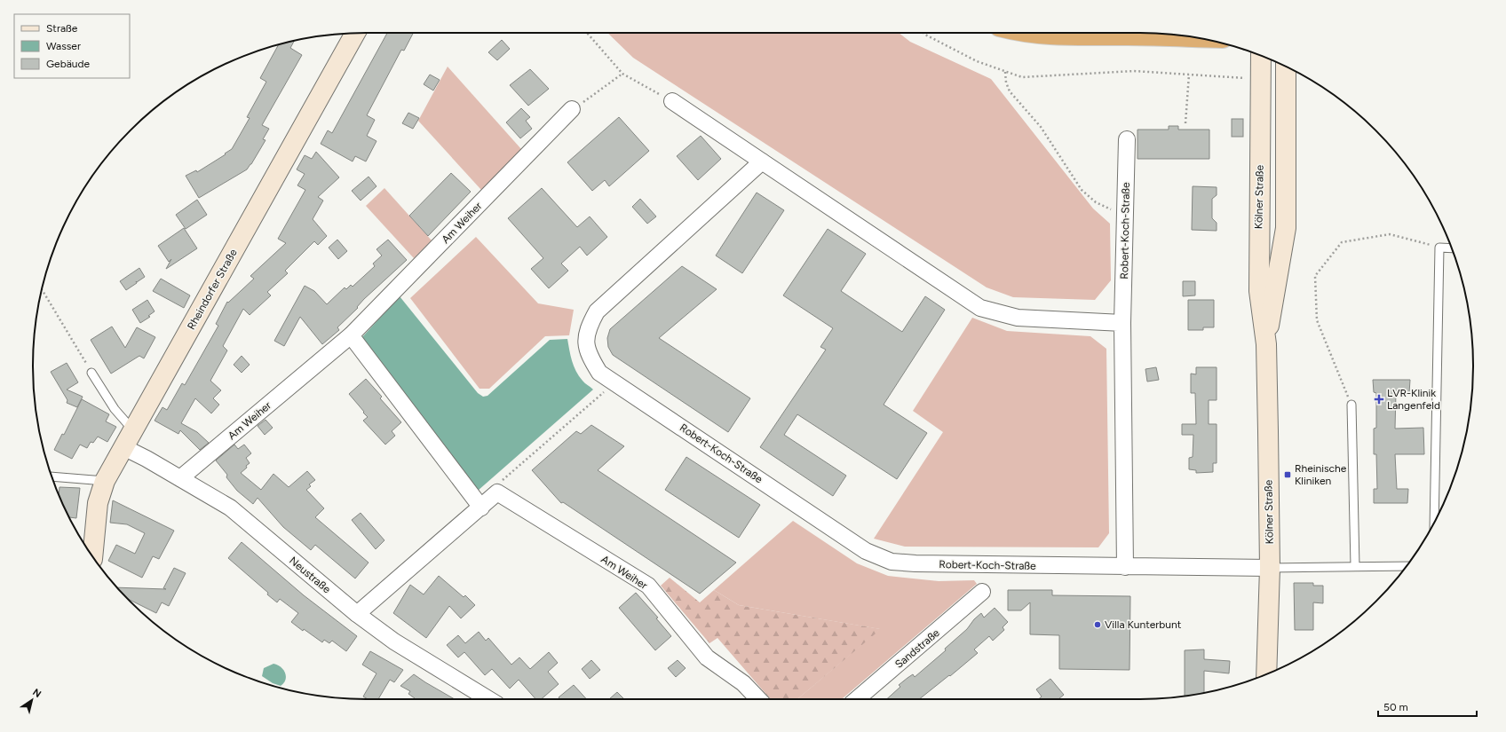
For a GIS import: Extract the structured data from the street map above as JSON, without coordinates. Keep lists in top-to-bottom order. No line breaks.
{"streets":{"main road":["Kölner Straße","Rheindorfer Straße"],"street":["Am Weiher","Robert-Koch-Straße","Neustraße","Sandstraße"]},"crossings":[["Kölner Straße","Robert-Koch-Straße"],["Am Weiher","Neustraße"],["Rheindorfer Straße","Neustraße"]],"places":{"health":["LVR-Klinik Langenfeld"],"transit":["Rheinische Kliniken"],"other":["Villa Kunterbunt"]},"legend":["Straße","Wasser","Gebäude"],"scale_bar":"50 m","north":"top right"}
